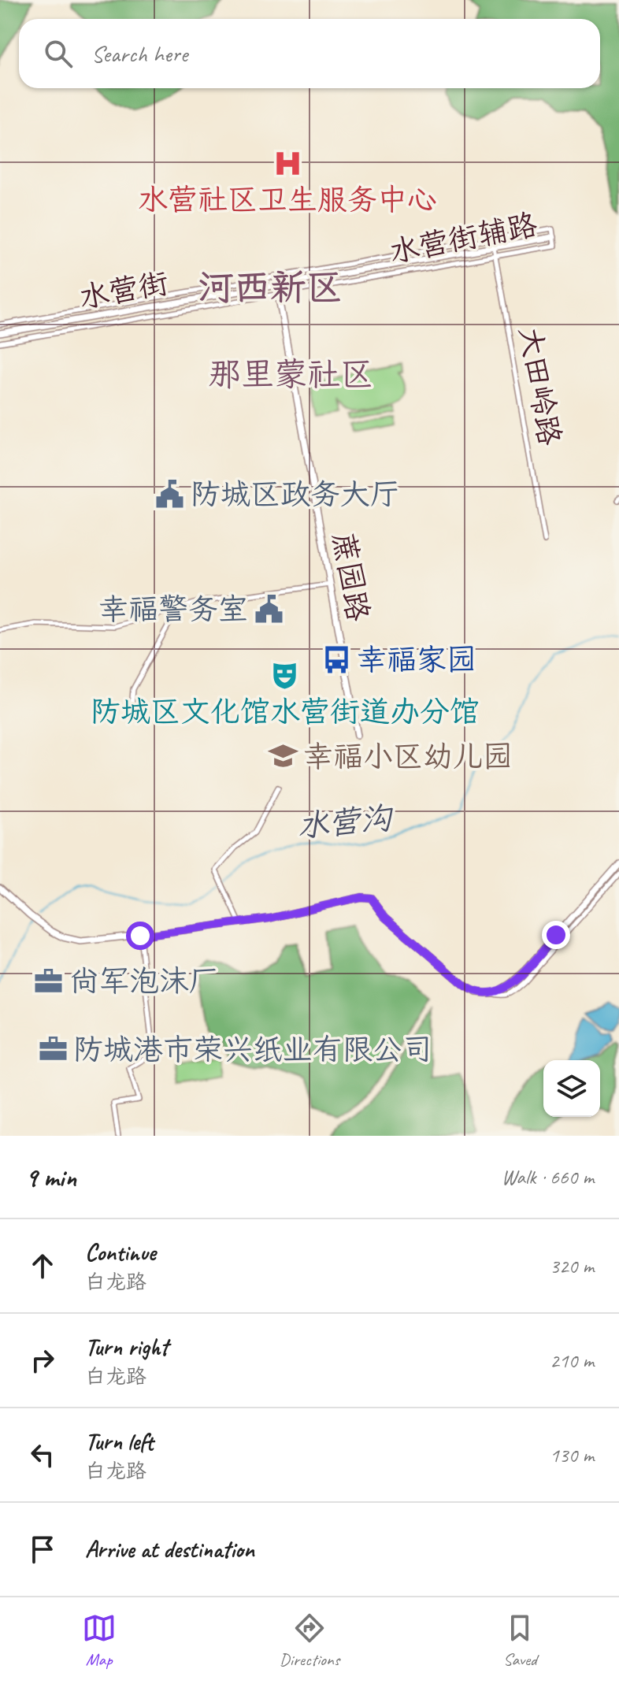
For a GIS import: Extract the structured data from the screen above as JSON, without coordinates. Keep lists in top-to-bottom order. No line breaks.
{"streets":{"street":["水营街辅路","水营街","大田岭路","蔗园路"]},"crossings":[["水营街辅路","水营街"],["水营街辅路","大田岭路"],["水营街辅路","蔗园路"],["水营街","大田岭路"],["水营街","蔗园路"]],"districts":["河西新区","那里蒙社区"],"water":["水营沟"],"places":{"hospital":["水营社区卫生服务中心"],"public building":["防城区政务大厅","幸福警务室"],"bus stop":["幸福家园"],"theatre":["防城区文化馆水营街道办分馆"],"school or university":["幸福小区幼儿园"],"office":["尚军泡沫厂","防城港市荣兴纸业有限公司"]},"page":{"search":"Search here","heading":["9 min","Walk · 660 m"],"list":[["Continue","白龙路","320 m"],["Turn right","白龙路","210 m"],["Turn left","白龙路","130 m"],"Arrive at destination"],"nav":["Map","Directions","Saved"]}}
